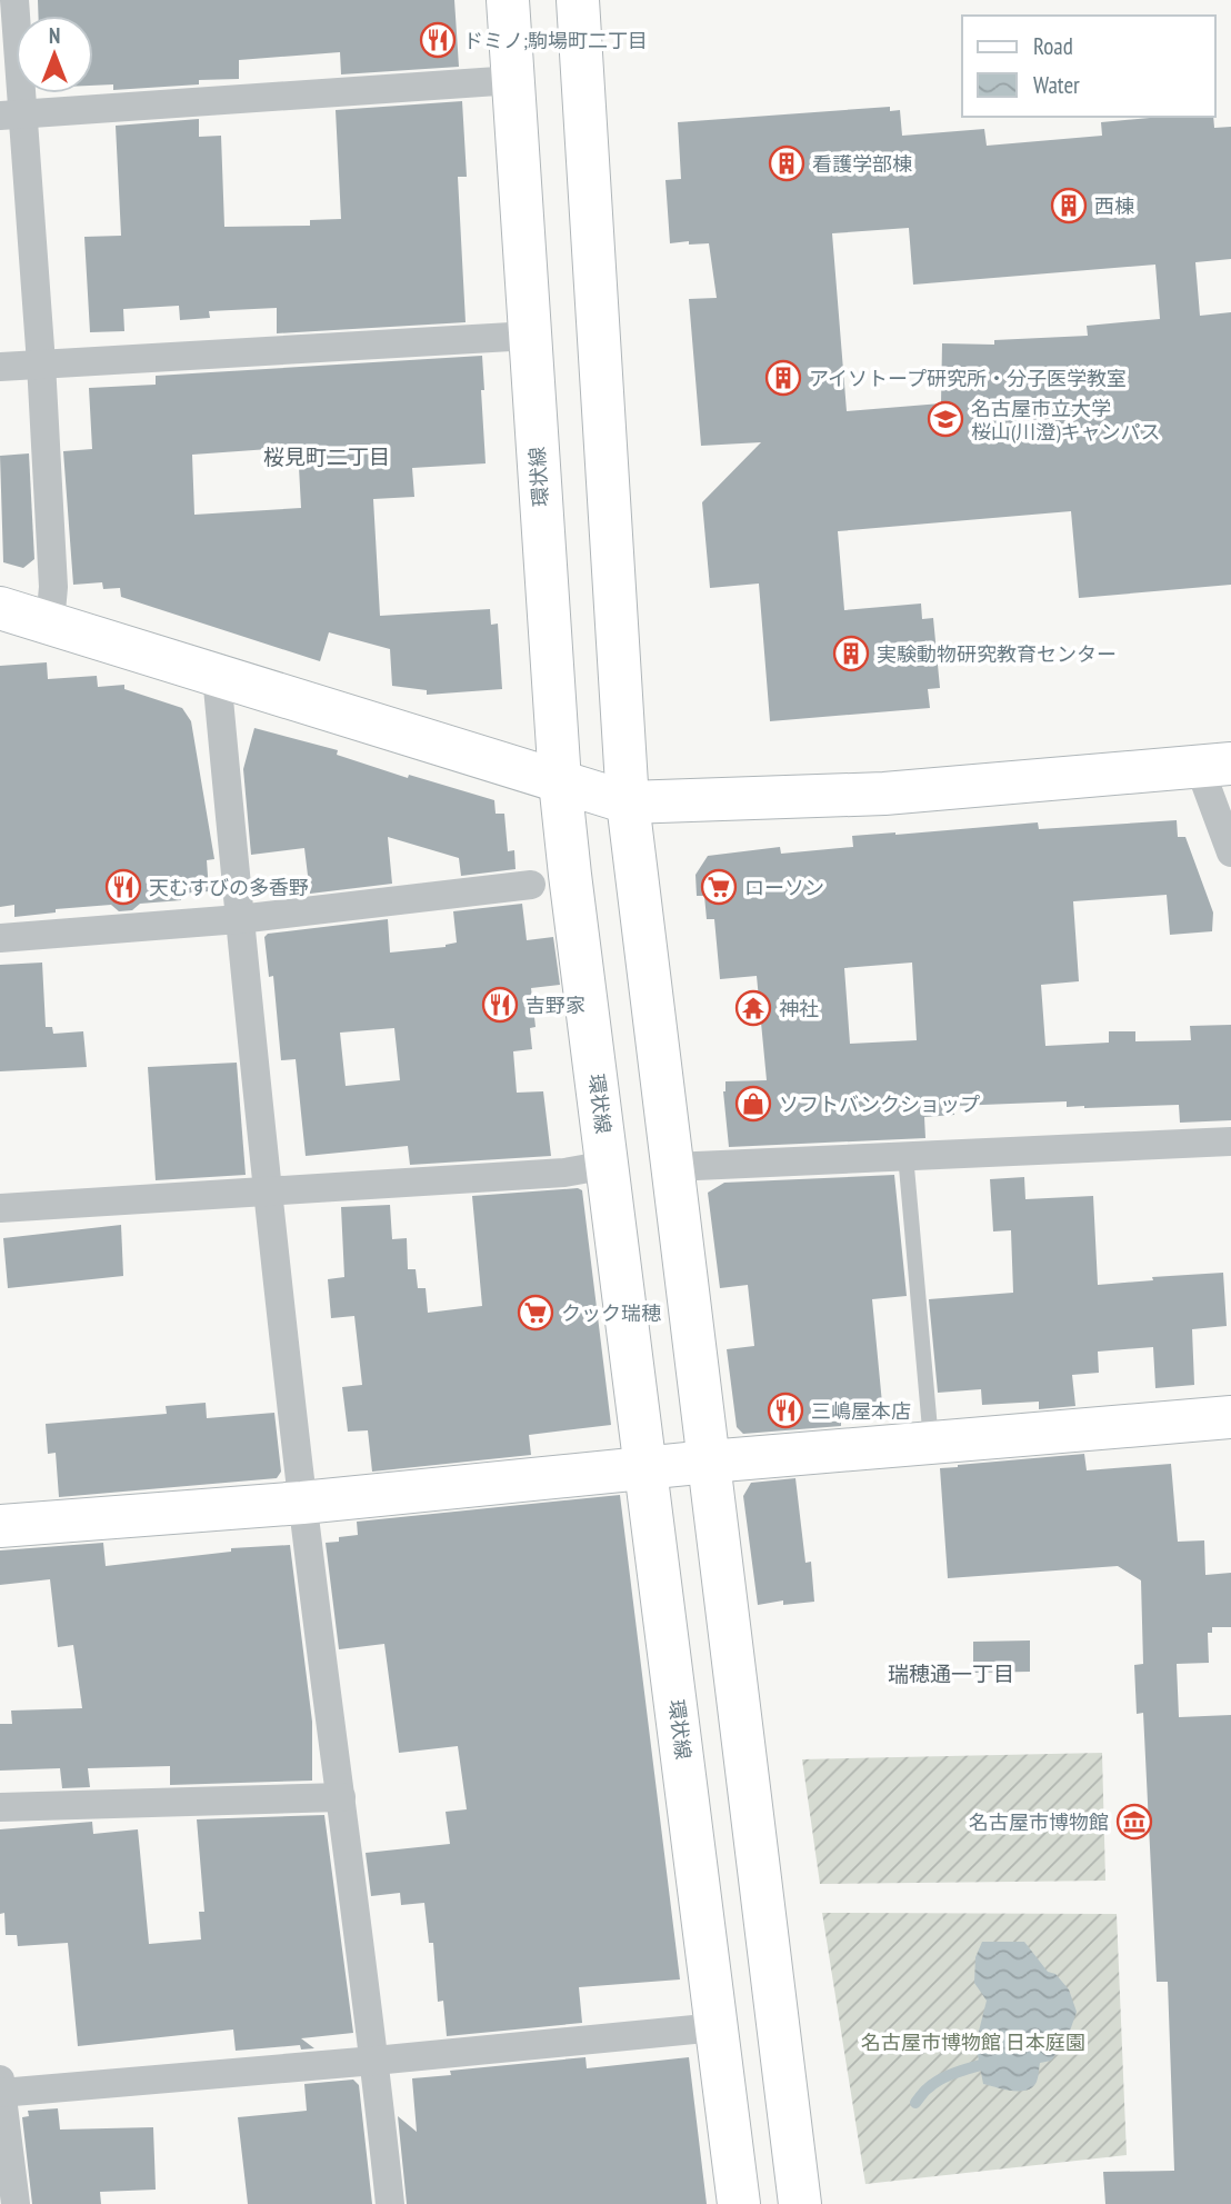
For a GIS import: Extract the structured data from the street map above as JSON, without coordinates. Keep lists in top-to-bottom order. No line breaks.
{"streets":{"main road":["環状線"]},"districts":["桜見町二丁目","瑞穂通一丁目"],"parks":["名古屋市博物館 日本庭園"],"places":{"restaurant":["ドミノ;駒場町二丁目","天むすびの多香野","吉野家","三嶋屋本店"],"building":["看護学部棟","西棟","アイソトープ研究所・分子医学教室","実験動物研究教育センター"],"school or university":["名古屋市立大学 桜山(川澄)キャンパス"],"supermarket":["ローソン","クック瑞穂"],"temple":["神社"],"shop":["ソフトバンクショップ"],"museum":["名古屋市博物館"]},"legend":["Road","Water"],"north":"top"}
